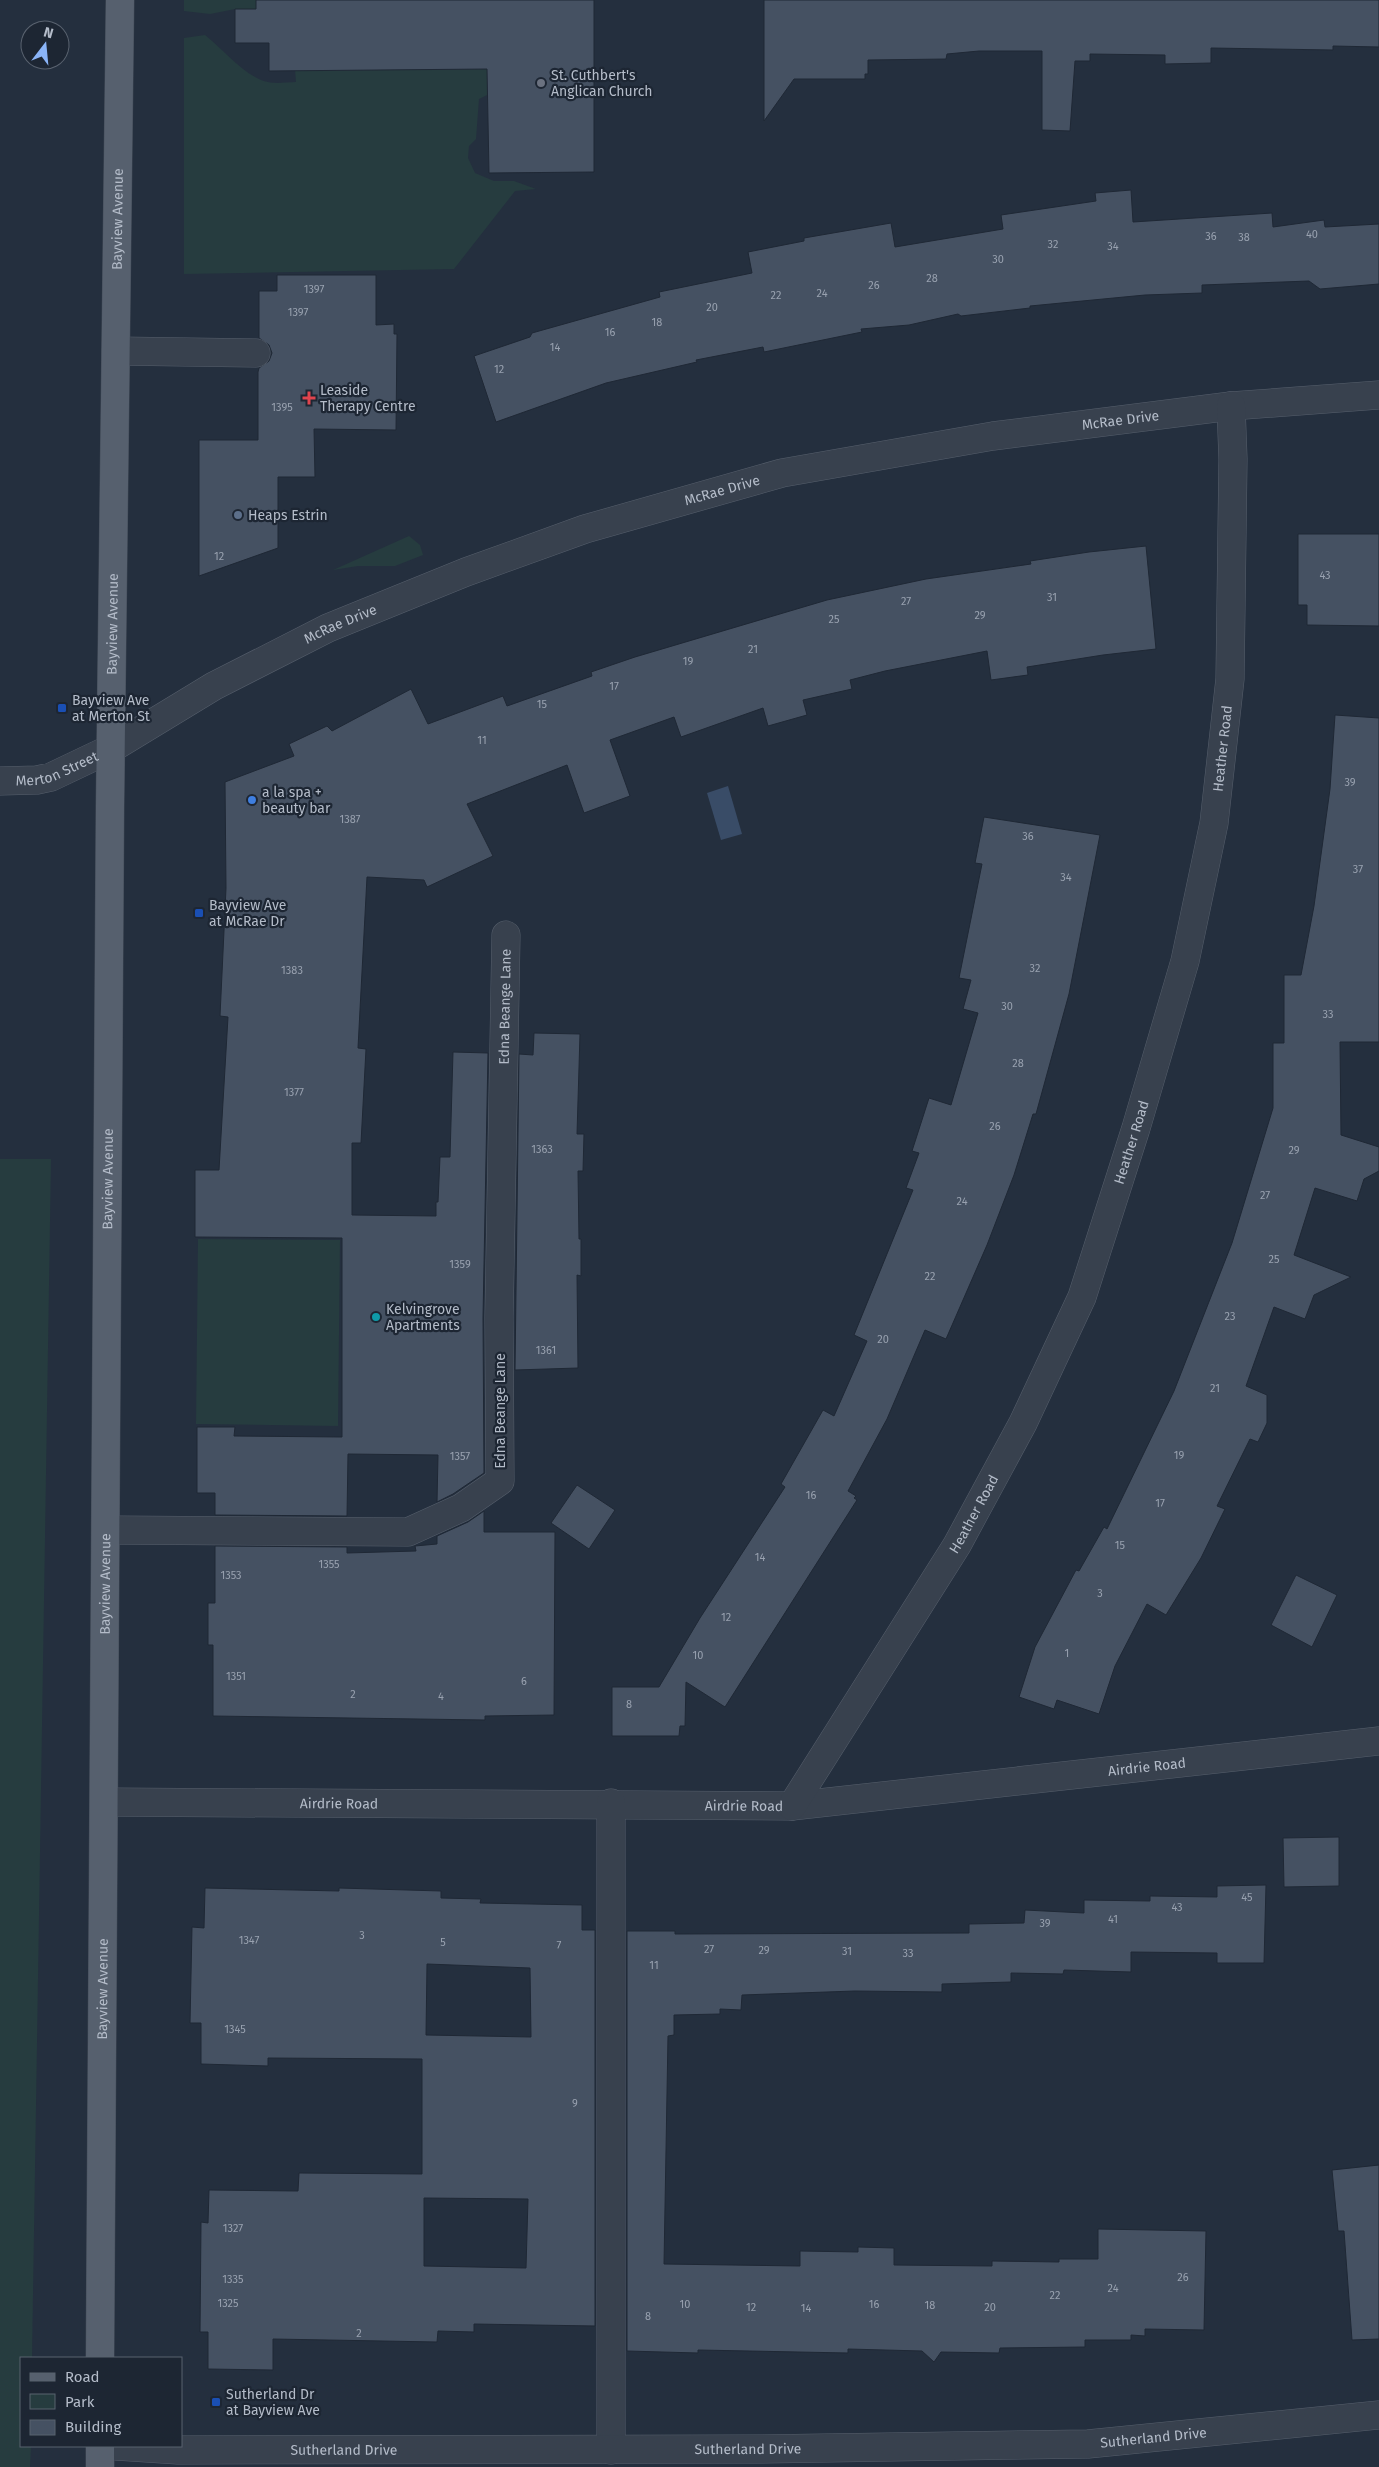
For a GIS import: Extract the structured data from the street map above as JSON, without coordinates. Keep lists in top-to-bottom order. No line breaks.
{"streets":{"main road":["Bayview Avenue"],"street":["McRae Drive","Heather Road","Merton Street","Edna Beange Lane","Airdrie Road","Sutherland Drive"]},"crossings":[["Bayview Avenue","McRae Drive"],["Bayview Avenue","Merton Street"],["Bayview Avenue","Edna Beange Lane"],["Bayview Avenue","Airdrie Road"],["McRae Drive","Heather Road"],["McRae Drive","Merton Street"],["Heather Road","Airdrie Road"]],"places":{"other":["St. Cuthbert's Anglican Church","Heaps Estrin","a la spa + beauty bar","Kelvingrove Apartments"],"health":["Leaside Therapy Centre"],"transit":["Bayview Ave at Merton St","Bayview Ave at McRae Dr","Sutherland Dr at Bayview Ave"]},"house_numbers":["40","36","38","32","34","30","28","26","1397","24","22","20","1397","18","16","14","12","1395","12","43","31","27","29","25","21","19","17","15","11","39","1387","36","37","34","32","1383","30","33","28","1377","26","1363","29","27","24","25","1359","22","23","20","1361","21","19","1357","16","17","15","14","1355","1353","3","12","1","10","1351","6","2","4","8","45","43","41","39","3","1347","5","7","27","29","31","33","11","1345","9","1327","26","1335","24","22","1325","10","16","18","12","20","14","8","2"],"legend":["Road","Park","Building"],"north":"top"}
